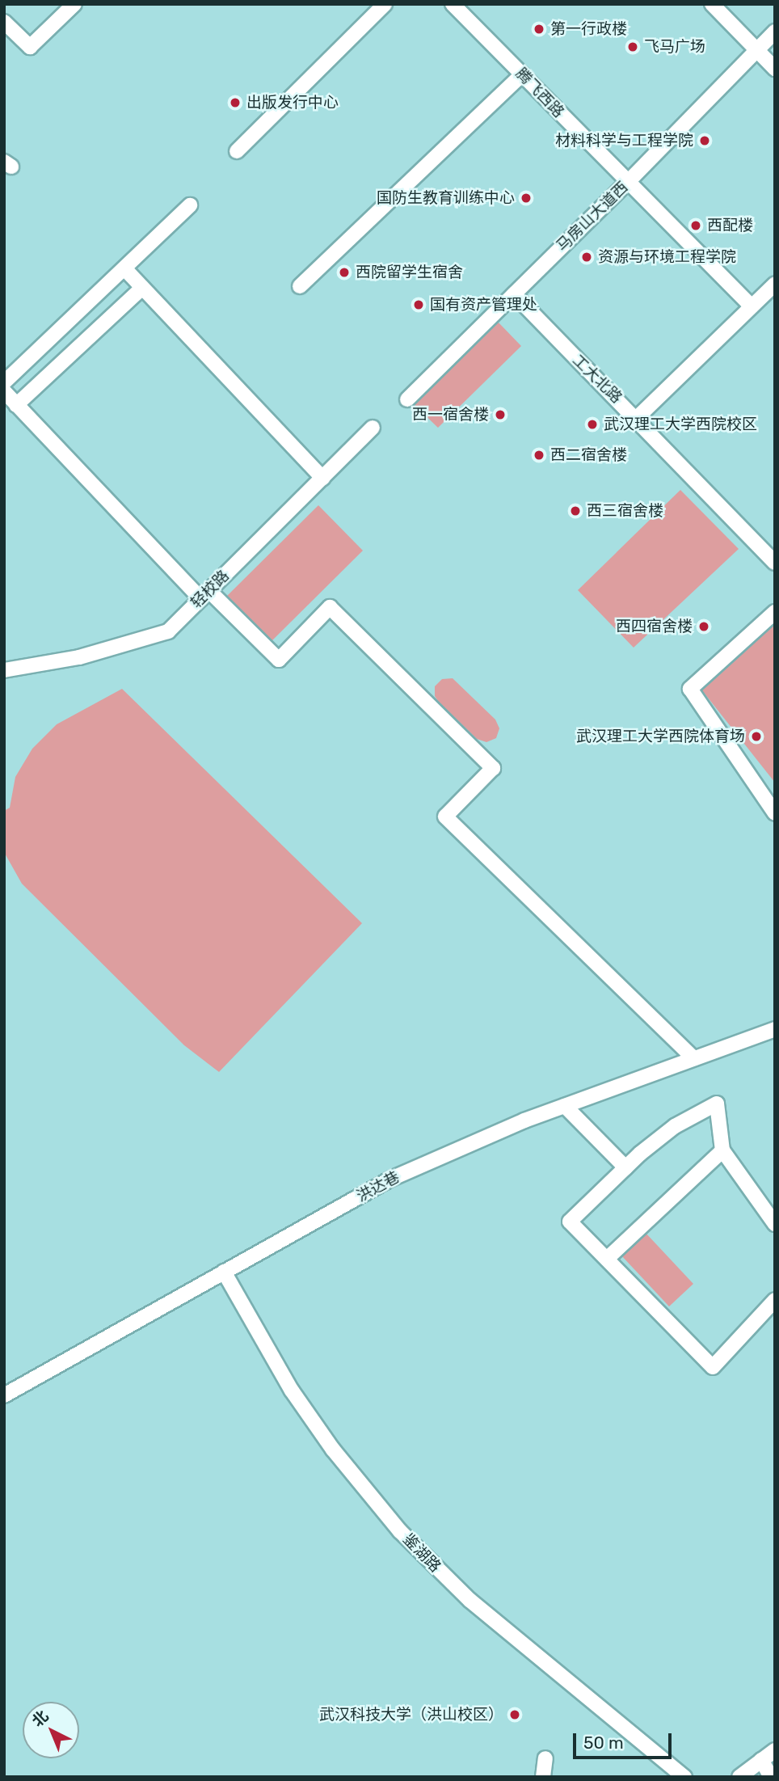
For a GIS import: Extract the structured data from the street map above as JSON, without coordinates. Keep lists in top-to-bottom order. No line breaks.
{"streets":{"street":["腾飞西路","马房山大道西","工大北路","轻校路","洪达巷","鉴湖路"]},"crossings":[["腾飞西路","马房山大道西"],["马房山大道西","工大北路"],["洪达巷","鉴湖路"]],"places":["第一行政楼","飞马广场","出版发行中心","材料科学与工程学院","国防生教育训练中心","西配楼","资源与环境工程学院","西院留学生宿舍","国有资产管理处","西一宿舍楼","武汉理工大学西院校区","西二宿舍楼","西三宿舍楼","西四宿舍楼","武汉理工大学西院体育场","武汉科技大学（洪山校区）"],"scale_bar":"50 m","north":"top left"}
